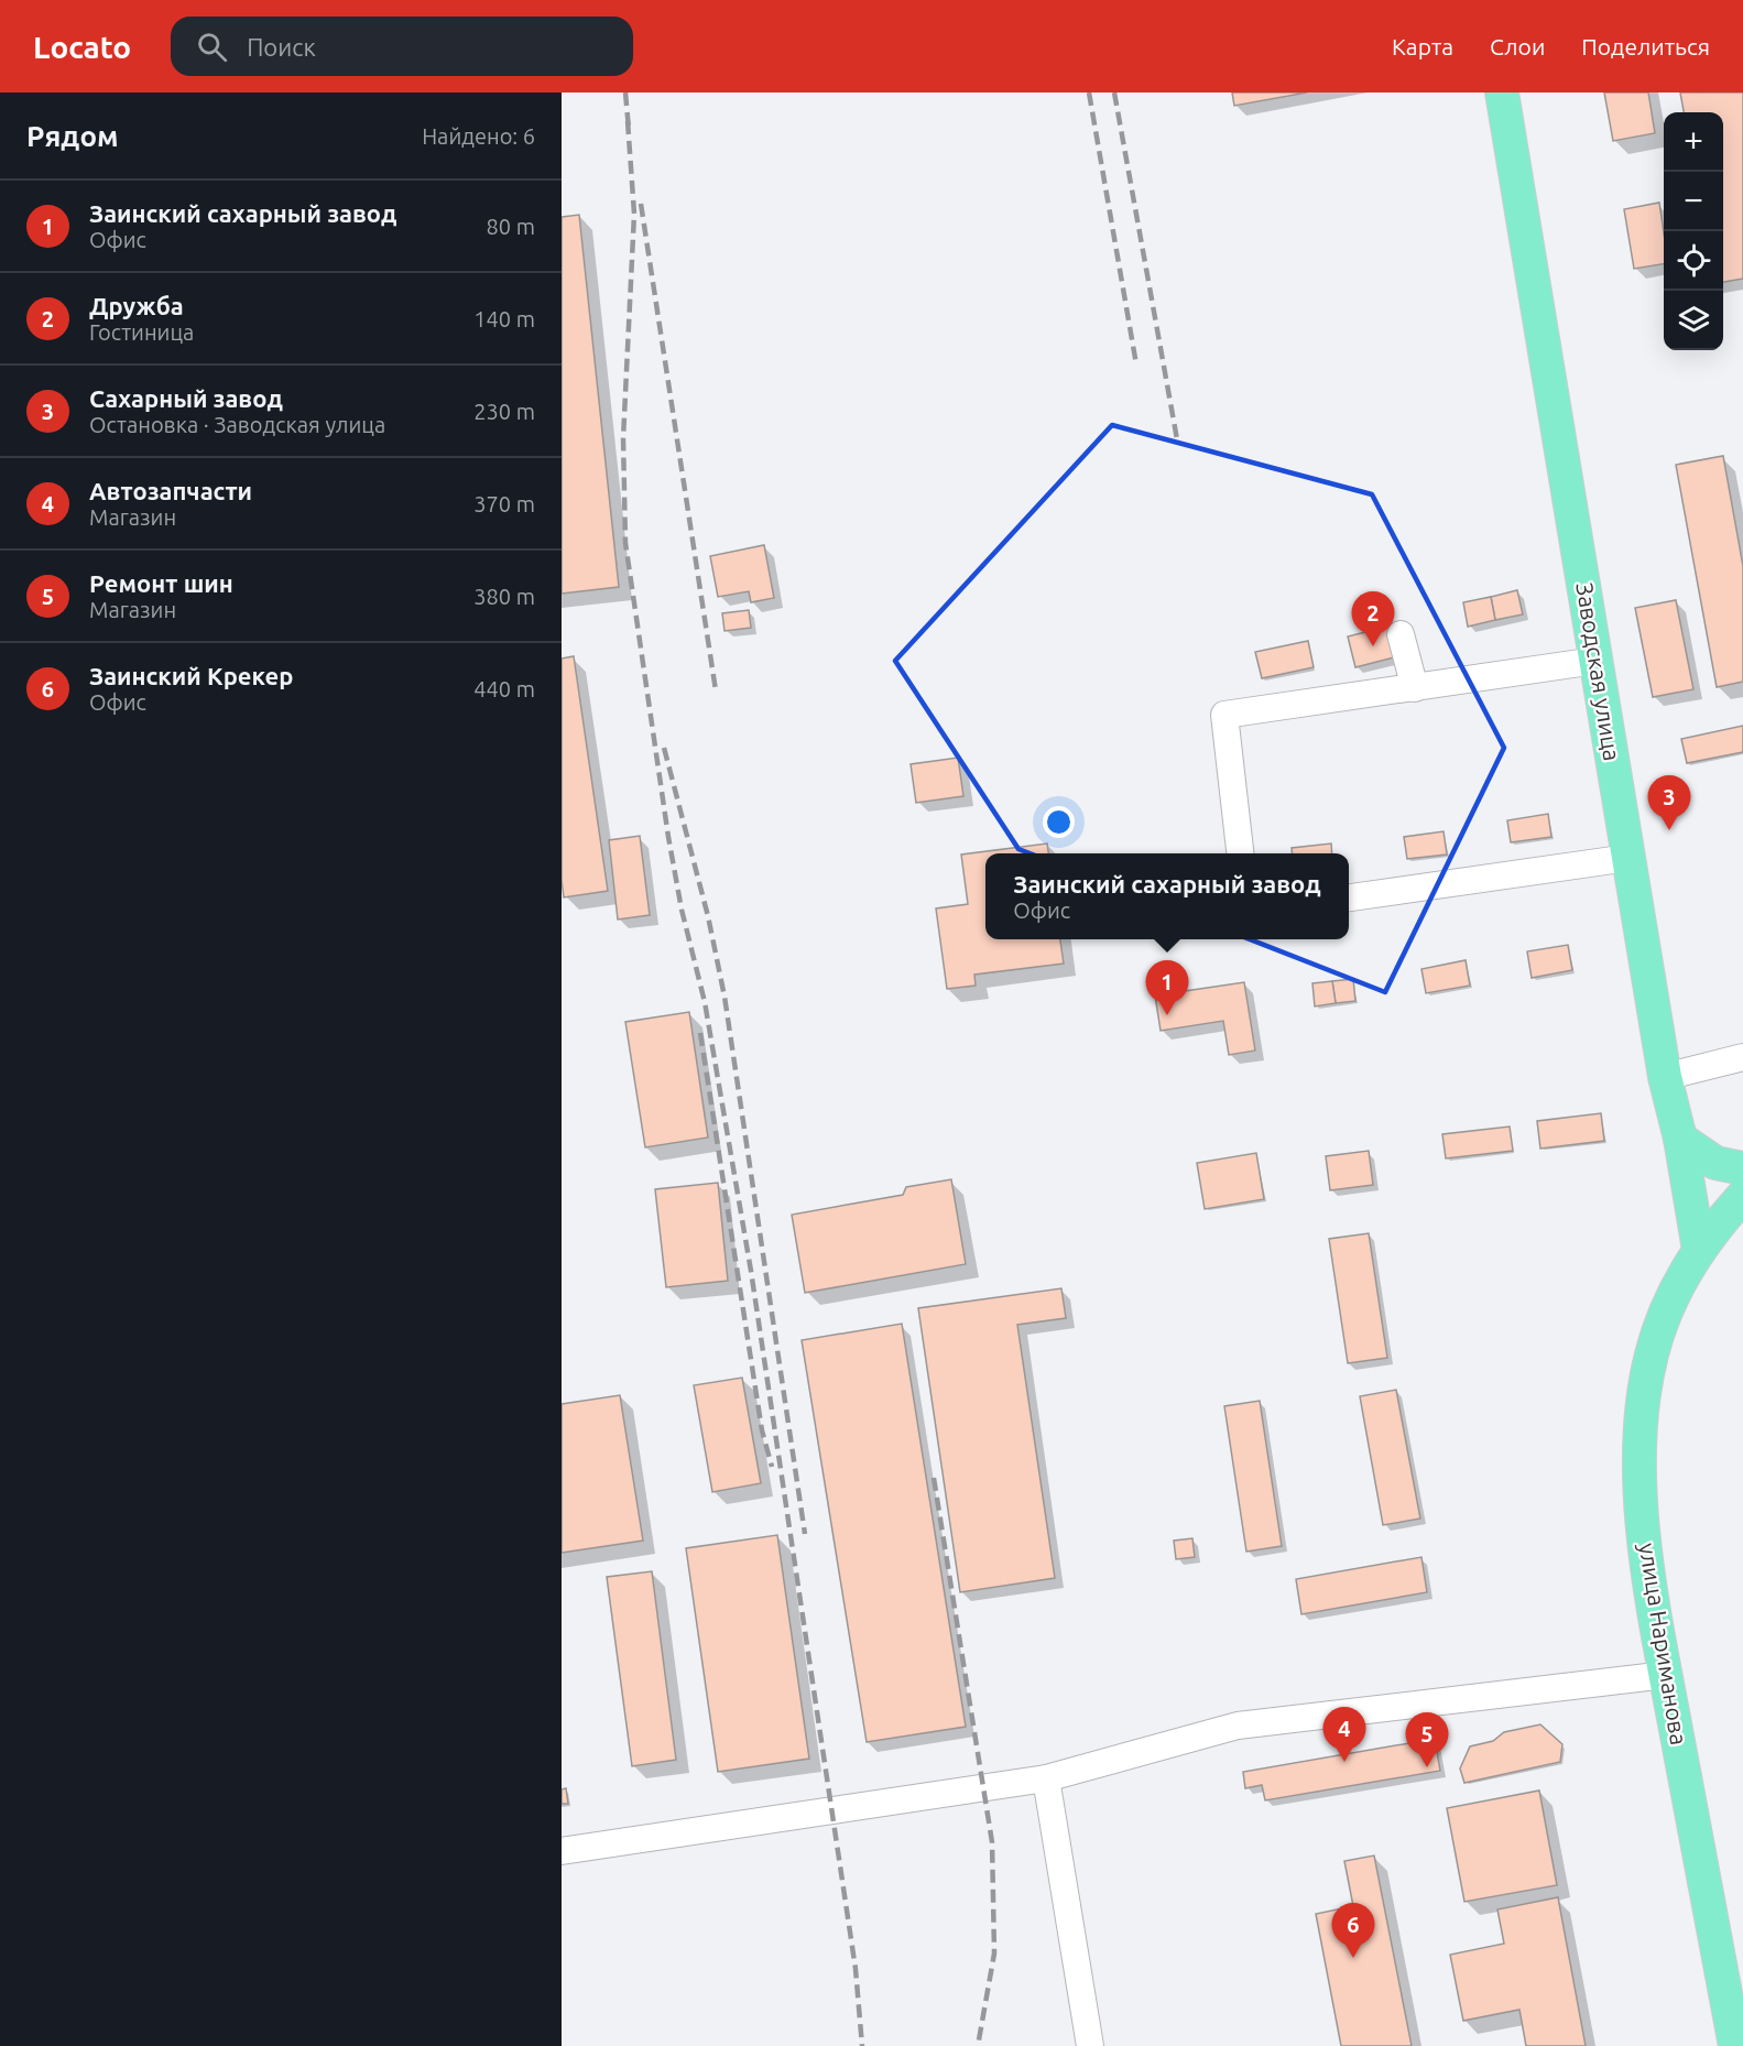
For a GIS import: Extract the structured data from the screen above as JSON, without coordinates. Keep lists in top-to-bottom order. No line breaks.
{"streets":{"main road":["Заводская улица","улица Нариманова"]},"crossings":[["Заводская улица","улица Нариманова"]],"page":{"header":"Locato","search":"Поиск","nav":["Карта","Слои","Поделиться"],"heading":["Рядом","Найдено: 6"],"map_buttons":["+","−"],"list":[{"mark":"1","name":"Заинский сахарный завод","note":"Офис","value":"80 m"},{"mark":"2","name":"Дружба","note":"Гостиница","value":"140 m"},{"mark":"3","name":"Сахарный завод","note":"Остановка · Заводская улица","value":"230 m"},{"mark":"4","name":"Автозапчасти","note":"Магазин","value":"370 m"},{"mark":"5","name":"Ремонт шин","note":"Магазин","value":"380 m"},{"mark":"6","name":"Заинский Крекер","note":"Офис","value":"440 m"}],"pins":["2","3","1","4","5","6"],"popup":["Заинский сахарный завод","Офис"]}}
